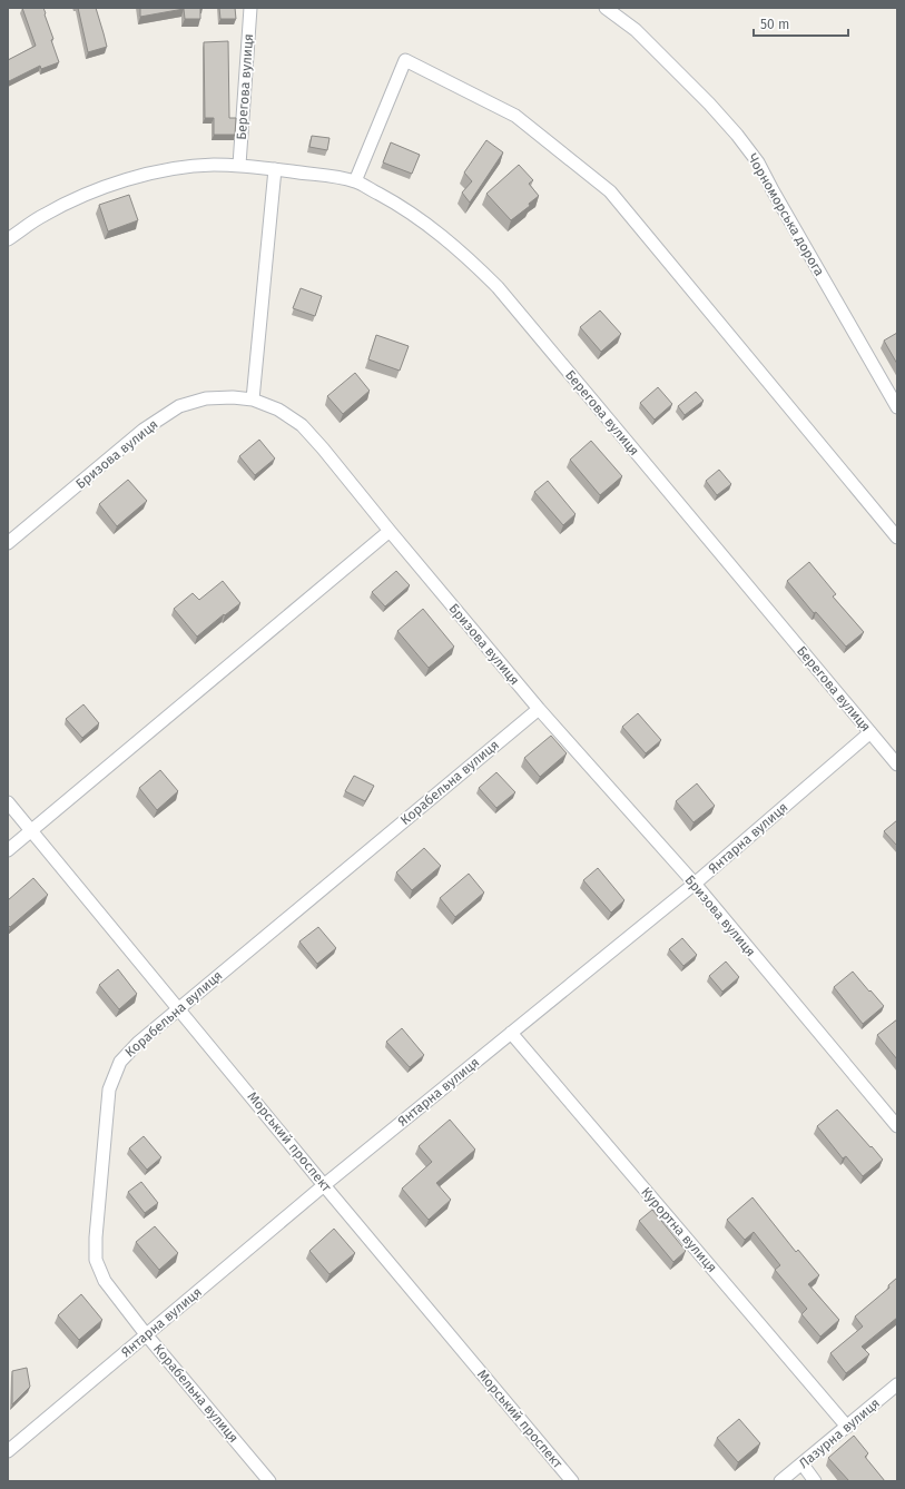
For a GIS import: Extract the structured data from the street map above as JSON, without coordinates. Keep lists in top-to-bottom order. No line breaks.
{"streets":{"street":["Берегова вулиця","Чорноморська дорога","Бризова вулиця","Корабельна вулиця","Янтарна вулиця","Морський проспект","Курортна вулиця","Лазурна вулиця"]},"crossings":[["Берегова вулиця","Янтарна вулиця"],["Бризова вулиця","Корабельна вулиця"],["Бризова вулиця","Янтарна вулиця"],["Корабельна вулиця","Янтарна вулиця"],["Корабельна вулиця","Морський проспект"],["Янтарна вулиця","Морський проспект"],["Янтарна вулиця","Курортна вулиця"],["Курортна вулиця","Лазурна вулиця"]],"scale_bar":"50 m"}
